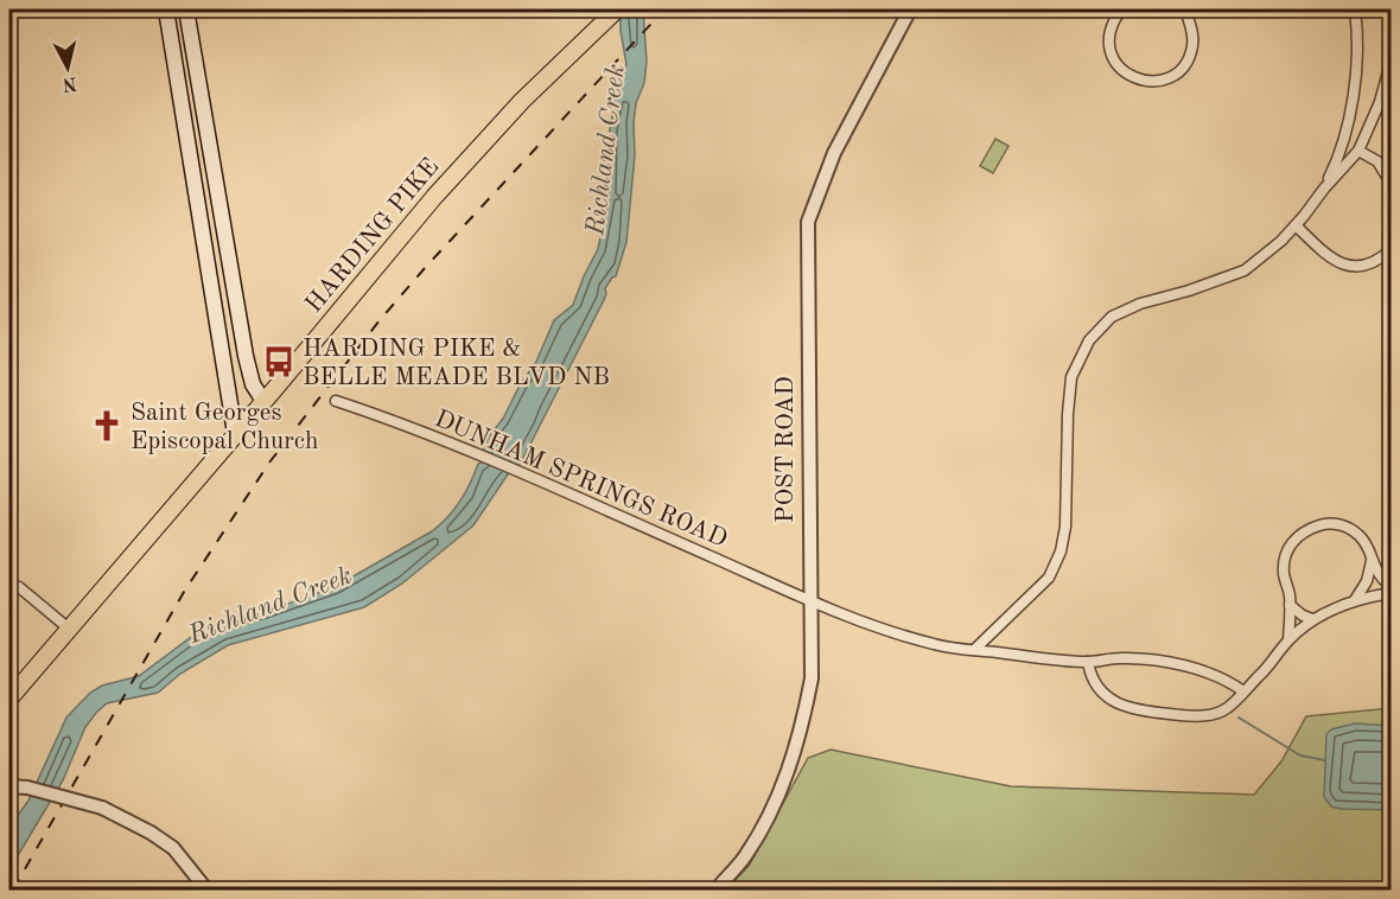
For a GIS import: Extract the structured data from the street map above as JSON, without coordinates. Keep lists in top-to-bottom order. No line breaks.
{"streets":{"main road":["HARDING PIKE"],"street":["POST ROAD","DUNHAM SPRINGS ROAD"]},"crossings":[["POST ROAD","DUNHAM SPRINGS ROAD"]],"water":["Richland Creek"],"places":{"bus stop":["HARDING PIKE & BELLE MEADE BLVD NB"],"church":["Saint Georges Episcopal Church"]},"north":"bottom"}
